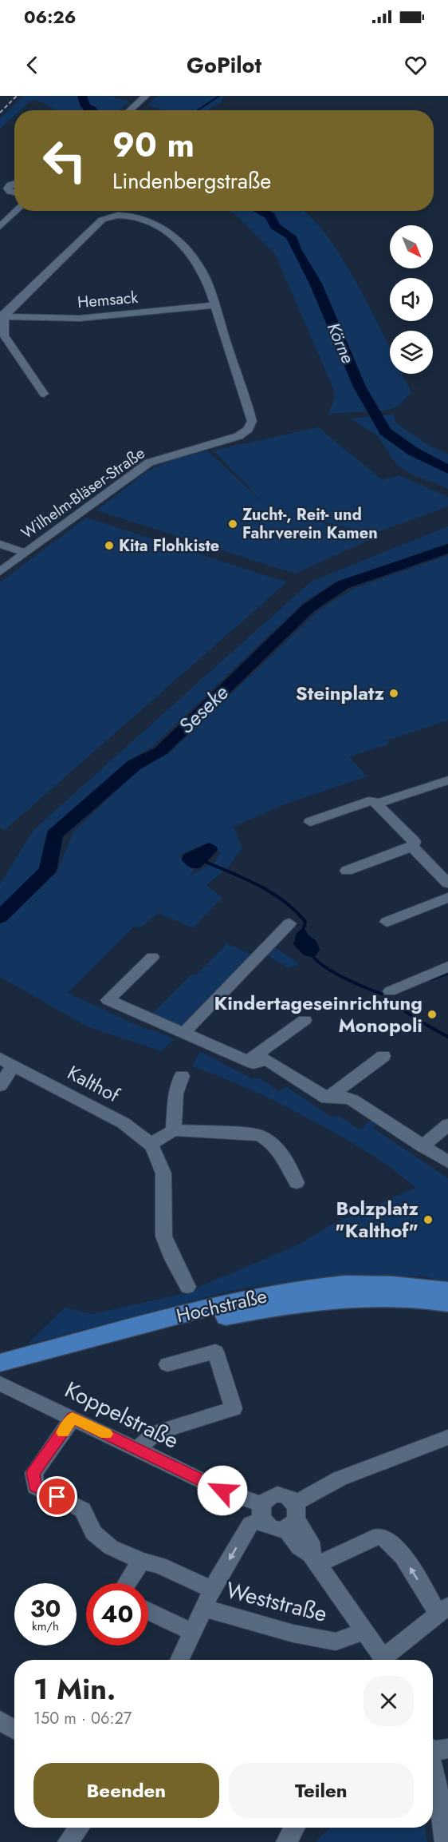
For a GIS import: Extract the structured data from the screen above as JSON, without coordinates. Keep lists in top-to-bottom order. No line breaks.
{"streets":{"main road":["Hochstraße"],"street":["Hemsack","Wilhelm-Bläser-Straße","Kalthof","Koppelstraße","Weststraße"]},"crossings":[["Hemsack","Wilhelm-Bläser-Straße"],["Koppelstraße","Weststraße"]],"water":["Körne","Seseke"],"places":["Zucht-, Reit- und Fahrverein Kamen","Kita Flohkiste","Steinplatz","Kindertageseinrichtung Monopoli","Bolzplatz \"Kalthof\""],"north":"bottom right","page":{"status":"06:26","header":"GoPilot","turn":["90 m","Lindenbergstraße"],"speed":"30 km/h","limit":"40","heading":["1 Min.","150 m · 06:27"],"buttons":["Beenden","Teilen"]}}
